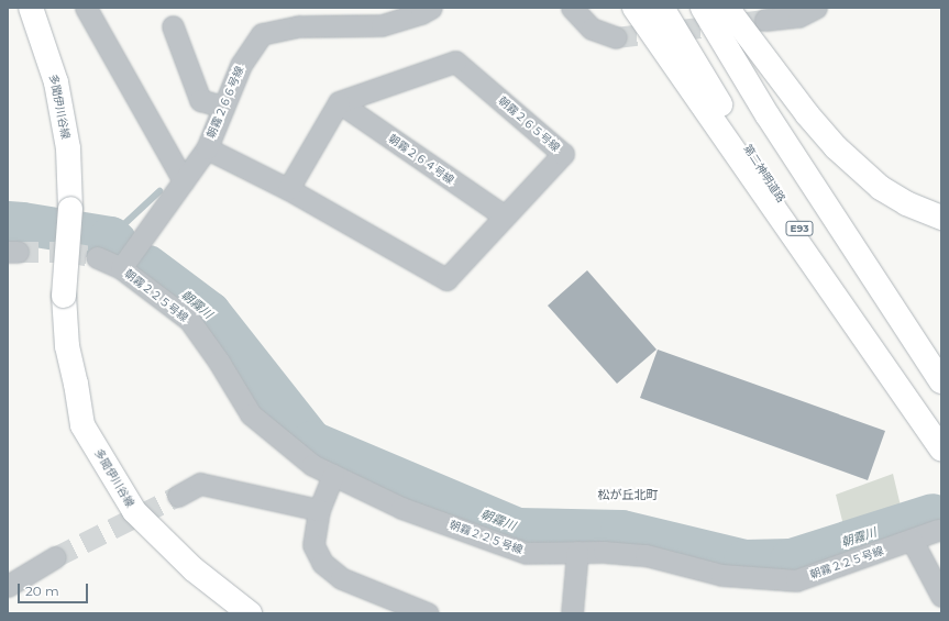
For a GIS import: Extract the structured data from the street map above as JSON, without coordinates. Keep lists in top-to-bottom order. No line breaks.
{"streets":{"main road":["多聞伊川谷線","第二神明道路","E93"],"street":["朝霧２６６号線","朝霧２６５号線","朝霧２６４号線","朝霧２２５号線"]},"crossings":[["朝霧２６６号線","朝霧２６５号線"],["朝霧２６６号線","朝霧２２５号線"],["朝霧２６５号線","朝霧２６４号線"]],"districts":["松が丘北町"],"water":["朝霧川"],"scale_bar":"20 m"}
